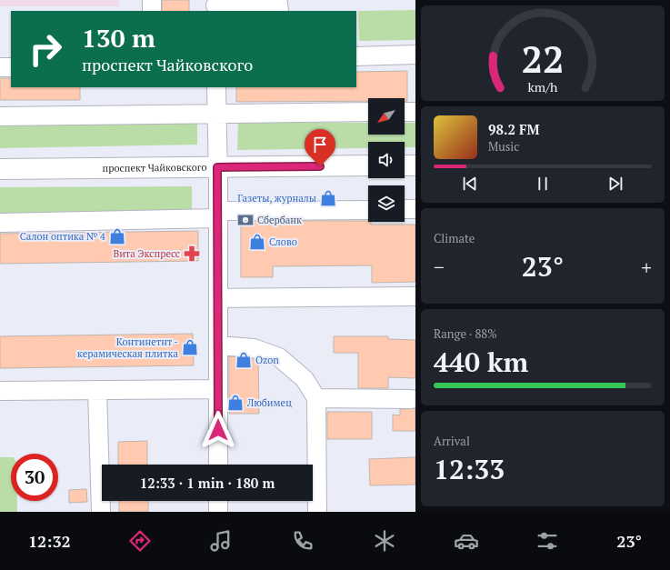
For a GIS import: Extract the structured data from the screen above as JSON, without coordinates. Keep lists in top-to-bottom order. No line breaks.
{"streets":{"main road":["проспект Чайковского"]},"places":{"shop":["Газеты, журналы","Салон оптика № 4","Слово","Континетнт - керамическая плитка","Ozon","Любимец"],"bank":["Сбербанк"],"pharmacy":["Вита Экспресс"]},"north":"bottom left","page":{"turn":["130 m","проспект Чайковского"],"song":["98.2 FM","Music"],"tile":["Climate",["Range · 88%","440 km"],["Arrival","12:33"]],"heat":["−","23°","+"],"limit":"30","trip":"12:33 · 1 min · 180 m","tabs":["12:32","23°"],"gauge":["22","km/h"]}}
